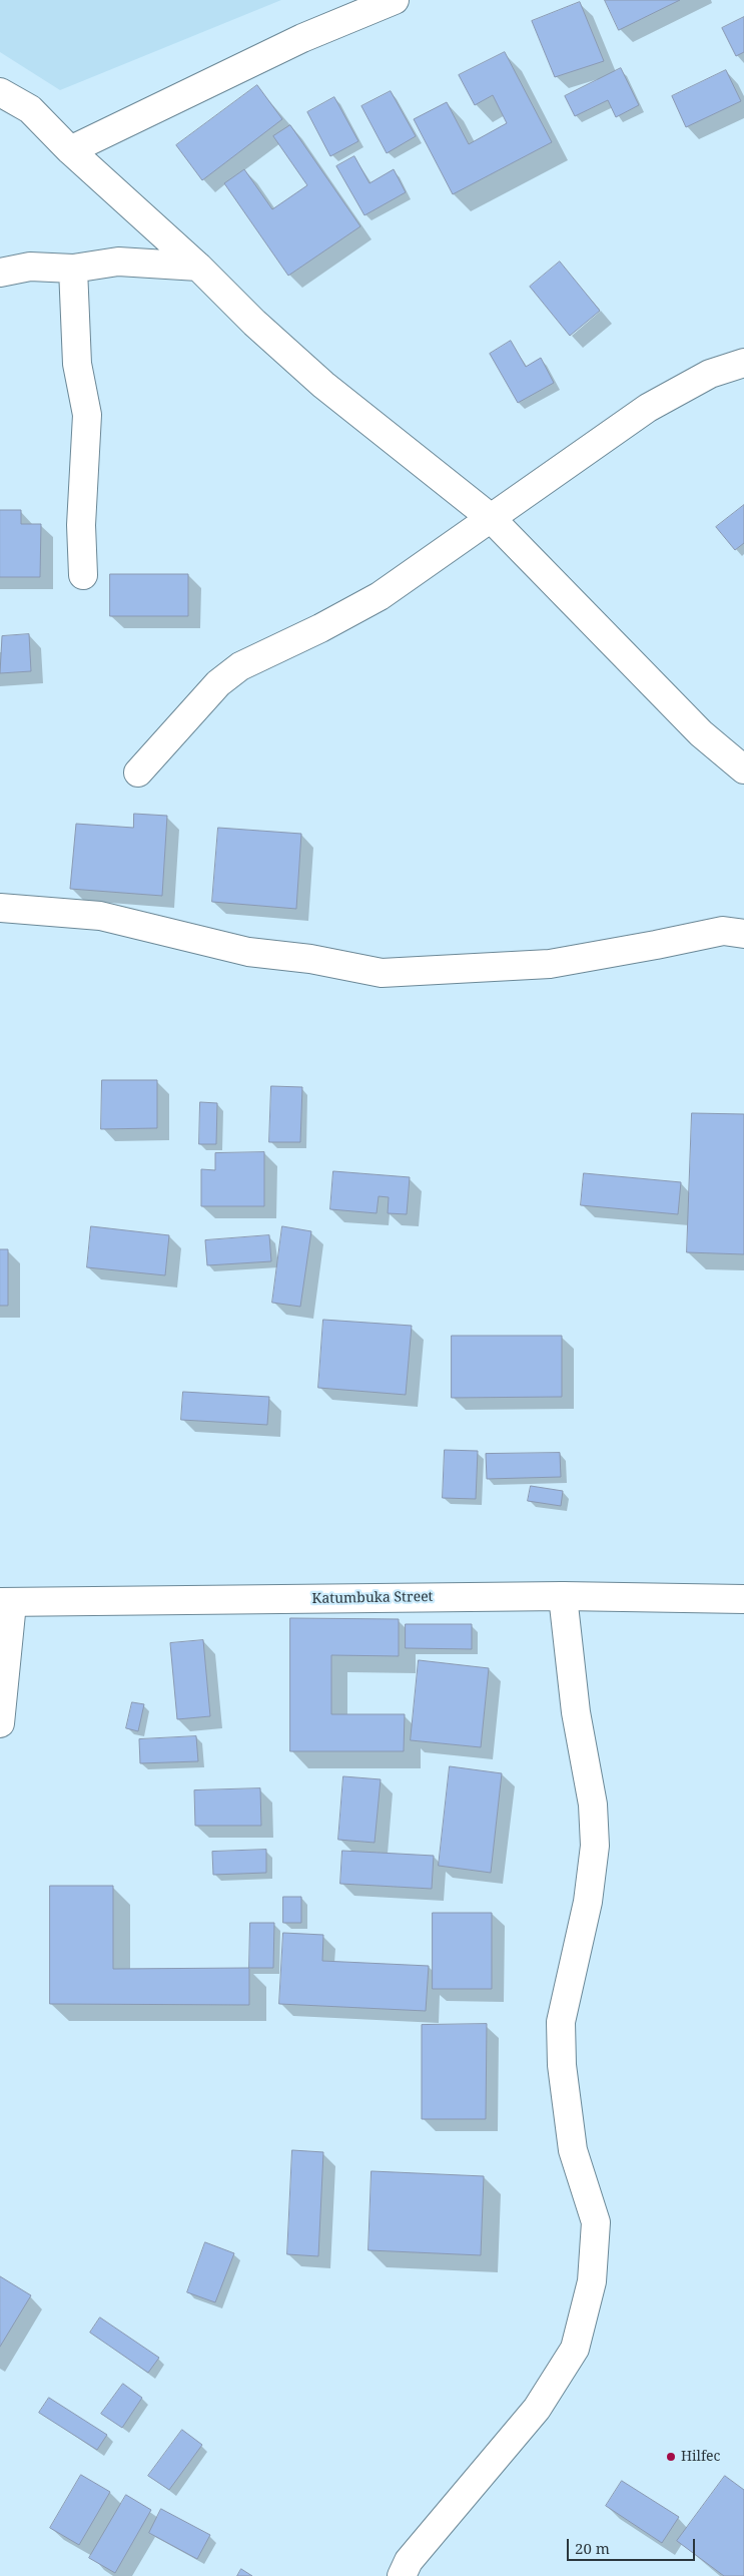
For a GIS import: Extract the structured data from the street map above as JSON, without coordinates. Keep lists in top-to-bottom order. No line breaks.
{"streets":{"street":["Katumbuka Street"]},"places":["Hilfec"],"scale_bar":"20 m"}
